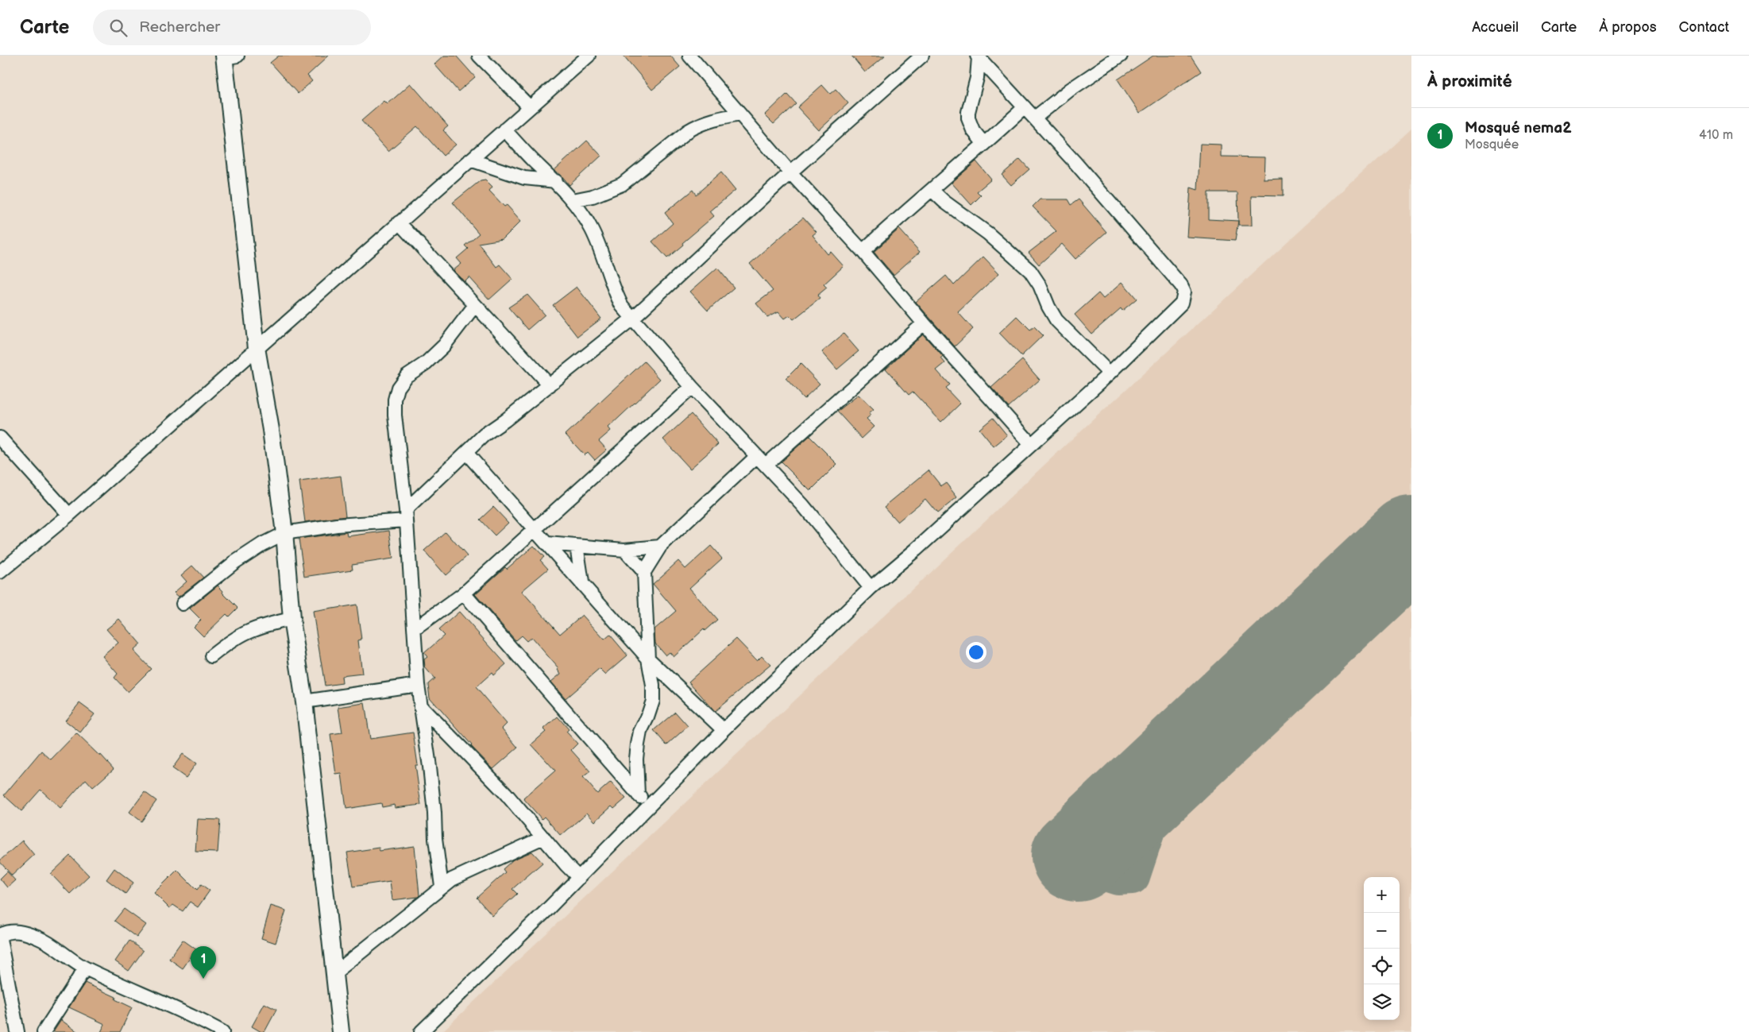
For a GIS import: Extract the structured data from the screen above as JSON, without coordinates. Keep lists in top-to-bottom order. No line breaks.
{"page":{"header":"Carte","search":"Rechercher","nav":["Accueil","Carte","À propos","Contact"],"heading":"À proximité","list":[{"mark":"1","name":"Mosqué nema2","note":"Mosquée","value":"410 m"}],"map_buttons":["+","−"],"pins":"1"}}
